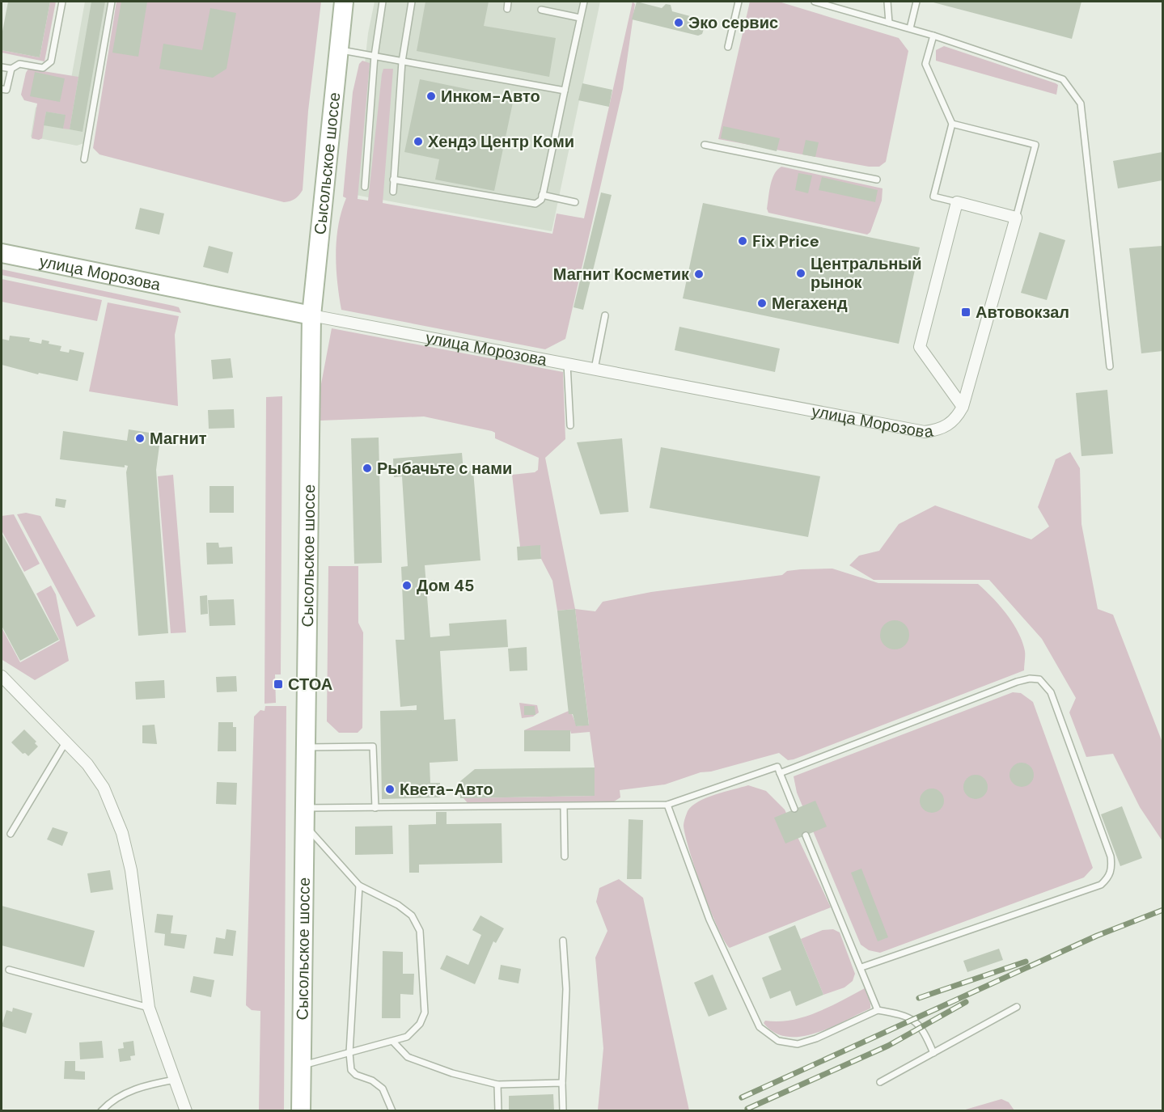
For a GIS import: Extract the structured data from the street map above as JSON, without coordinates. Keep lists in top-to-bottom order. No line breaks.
{"streets":{"main road":["Сысольское шоссе","улица Морозова"]},"crossings":[["Сысольское шоссе","улица Морозова"]],"places":{"other":["Эко сервис","Инком-Авто","Хендэ Центр Коми","Fix Price","Центральный рынок","Магнит Косметик","Мегахенд","Магнит","Рыбачьте с нами","Дом 45","Квета-Авто"],"transit":["Автовокзал","СТОА"]}}
